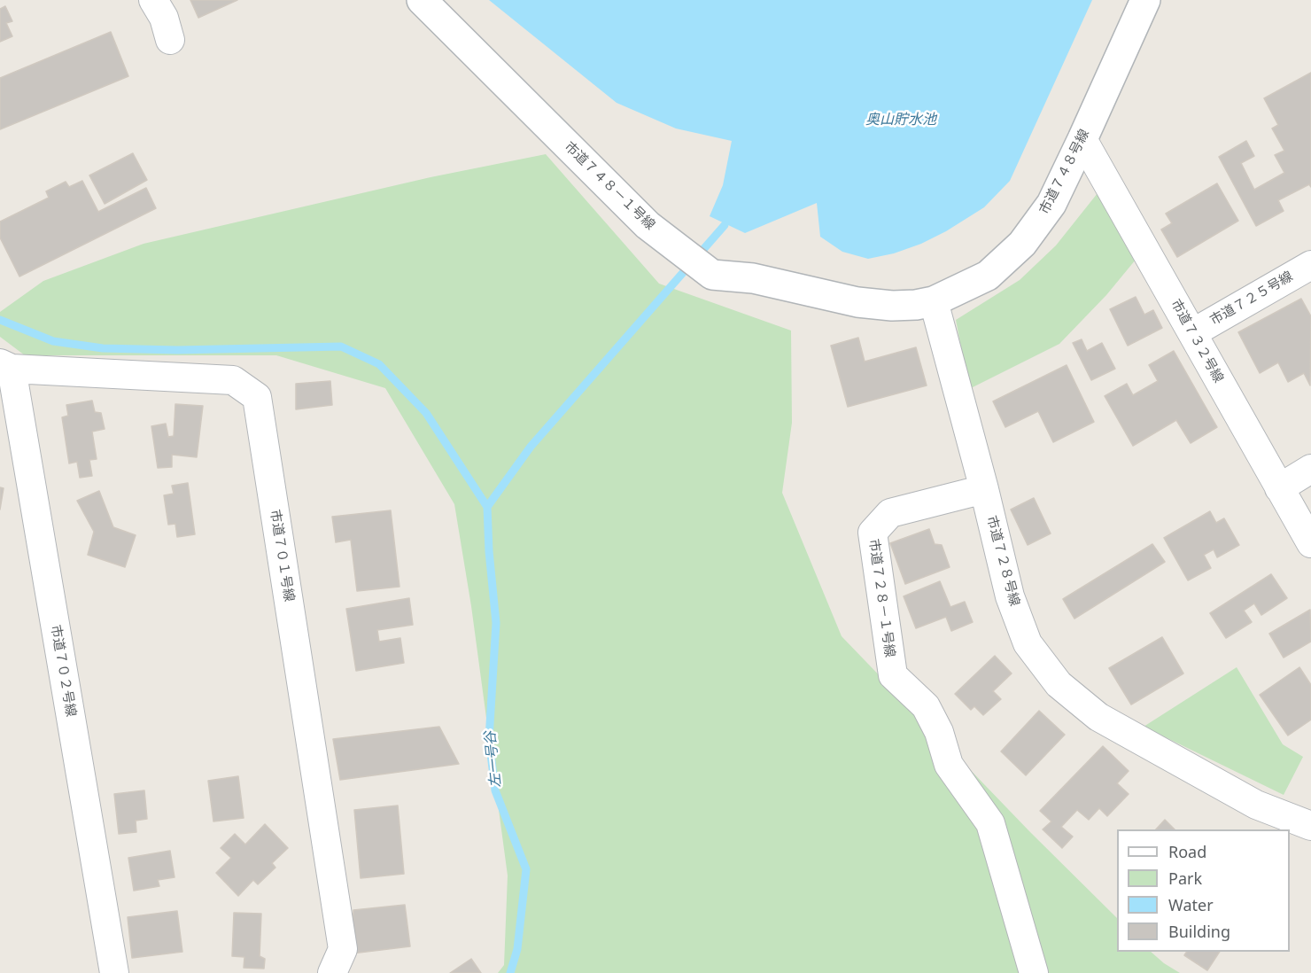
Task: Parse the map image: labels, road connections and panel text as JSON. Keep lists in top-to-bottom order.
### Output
{
  "streets": {
    "street": [
      "市道７４８号線",
      "市道７４８－１号線",
      "市道７２５号線",
      "市道７３２号線",
      "市道７０１号線",
      "市道７２８号線",
      "市道７２８－１号線",
      "市道７０２号線"
    ]
  },
  "crossings": [
    ["市道７４８号線", "市道７４８－１号線"],
    ["市道７４８号線", "市道７３２号線"],
    ["市道７４８号線", "市道７２８号線"],
    ["市道７４８－１号線", "市道７２８号線"],
    ["市道７２５号線", "市道７３２号線"],
    ["市道７０１号線", "市道７０２号線"],
    ["市道７２８号線", "市道７２８－１号線"]
  ],
  "water": ["奥山貯水池", "左一号谷"],
  "legend": [
    "Road",
    "Park",
    "Water",
    "Building"
  ]
}
